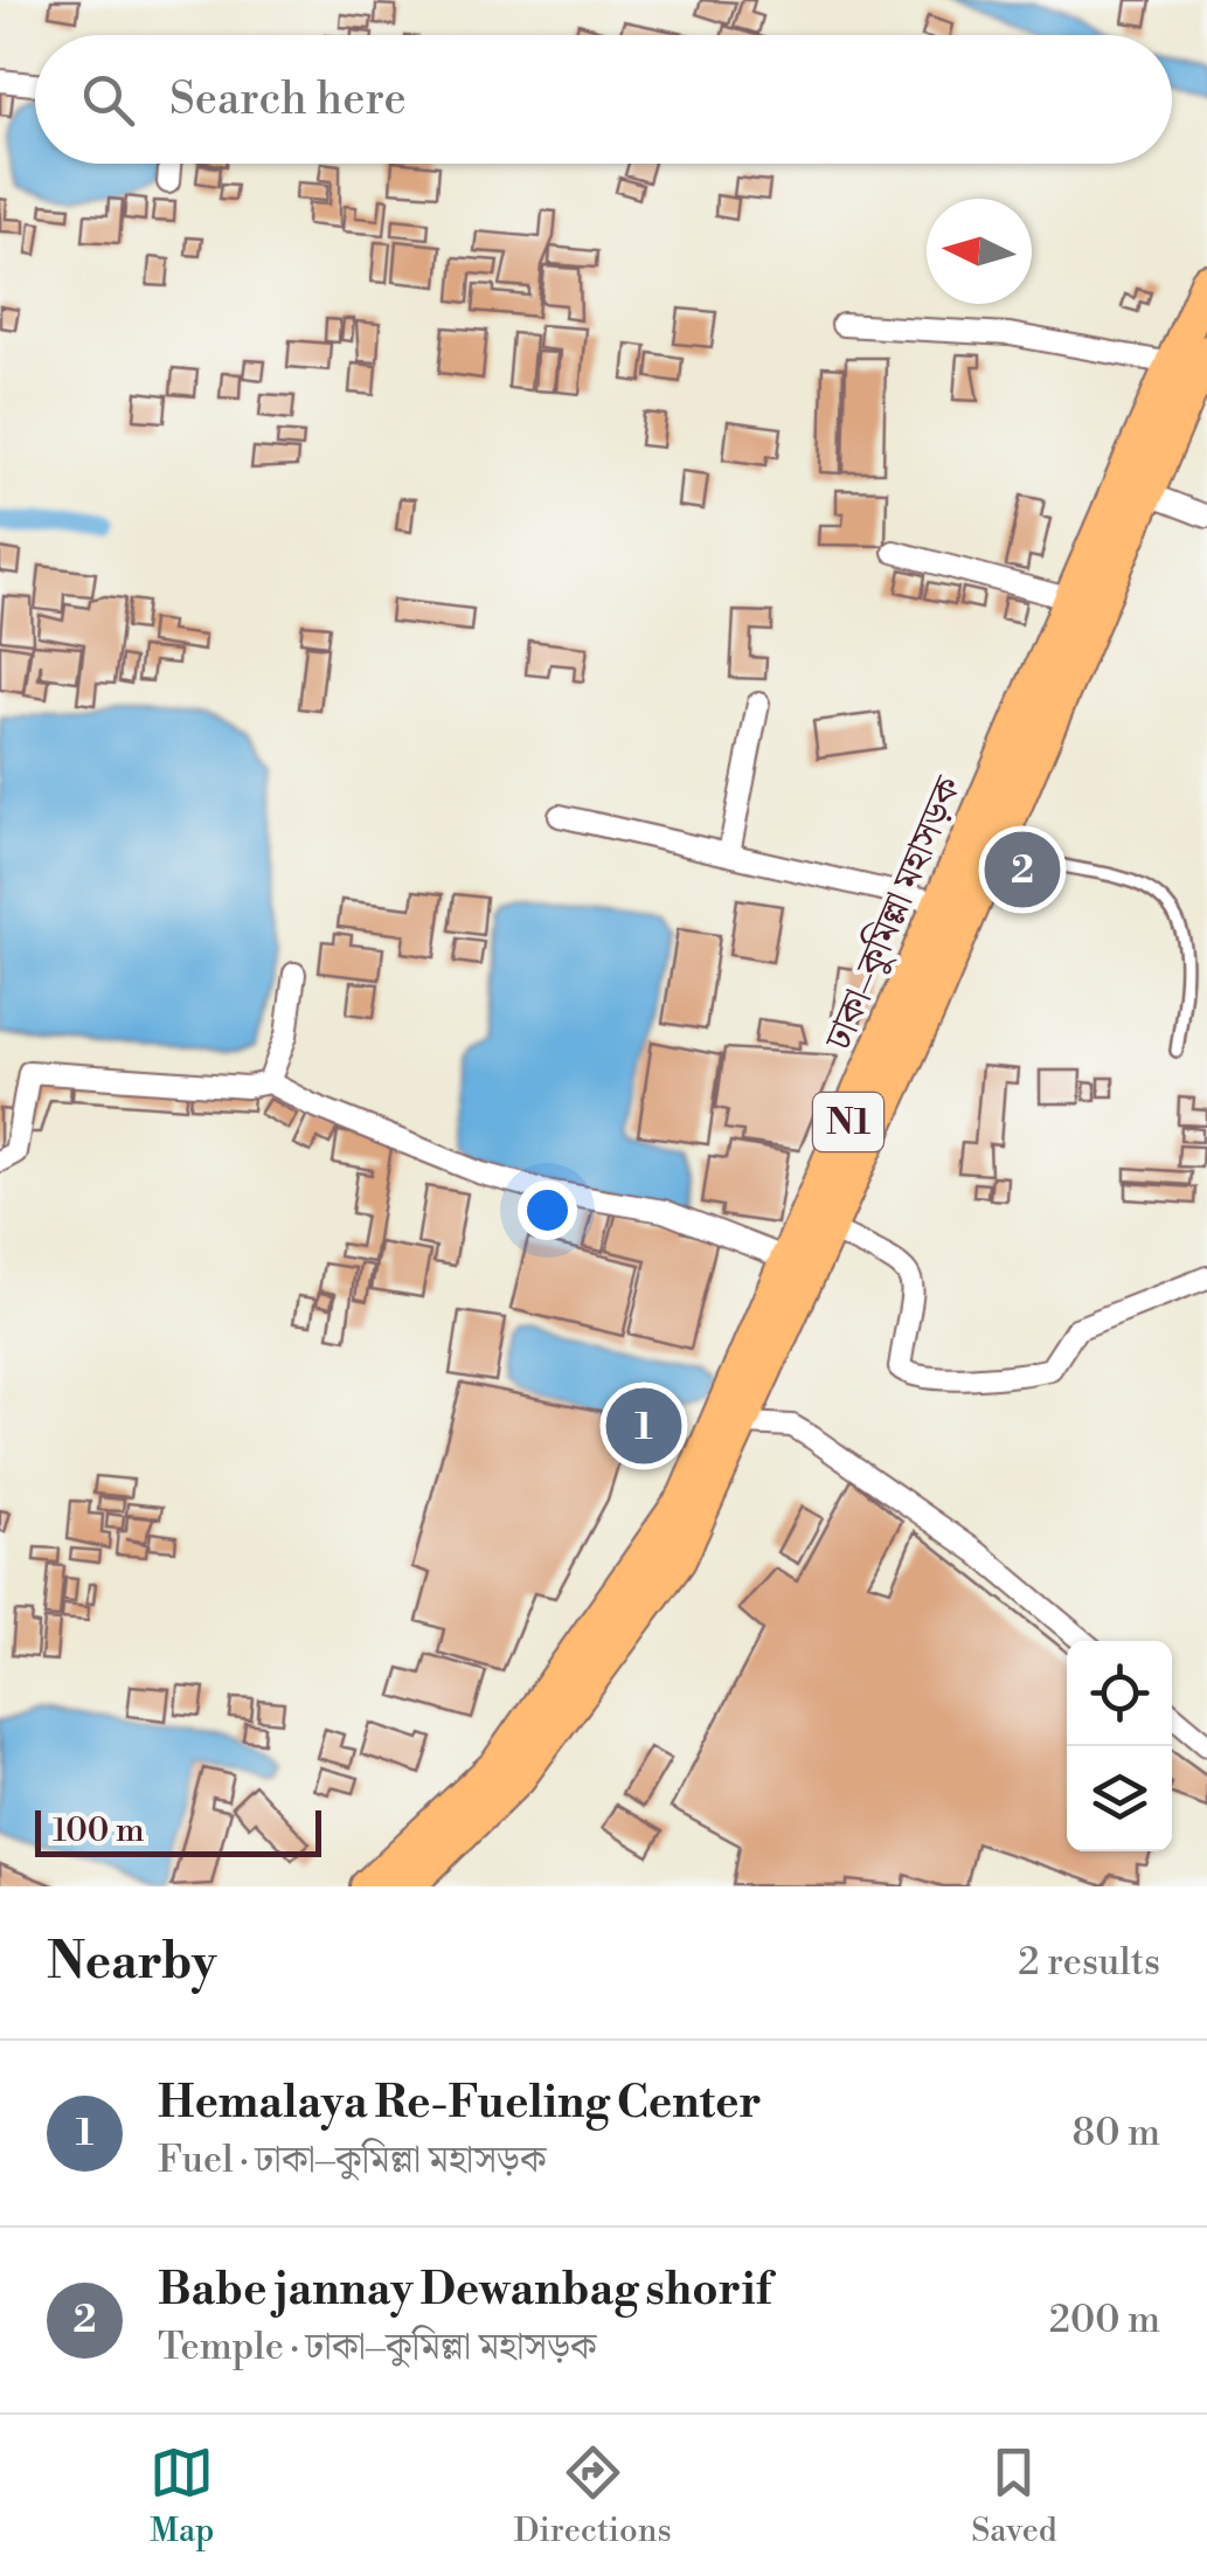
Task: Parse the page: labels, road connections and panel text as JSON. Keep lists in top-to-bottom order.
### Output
{
  "streets": {
    "highway": ["ঢাকা–কুমিল্লা মহাসড়ক", "N1"]
  },
  "scale_bar": "100 m",
  "north": "left",
  "page": {
    "search": "Search here",
    "pins": ["2", "1"],
    "scale": "100 m",
    "heading": ["Nearby", "2 results"],
    "list": [
      {
        "mark": "1",
        "name": "Hemalaya Re-Fueling Center",
        "note": "Fuel · ঢাকা–কুমিল্লা মহাসড়ক",
        "value": "80 m"
      },
      {
        "mark": "2",
        "name": "Babe jannay Dewanbag shorif",
        "note": "Temple · ঢাকা–কুমিল্লা মহাসড়ক",
        "value": "200 m"
      }
    ],
    "nav": ["Map", "Directions", "Saved"]
  }
}
